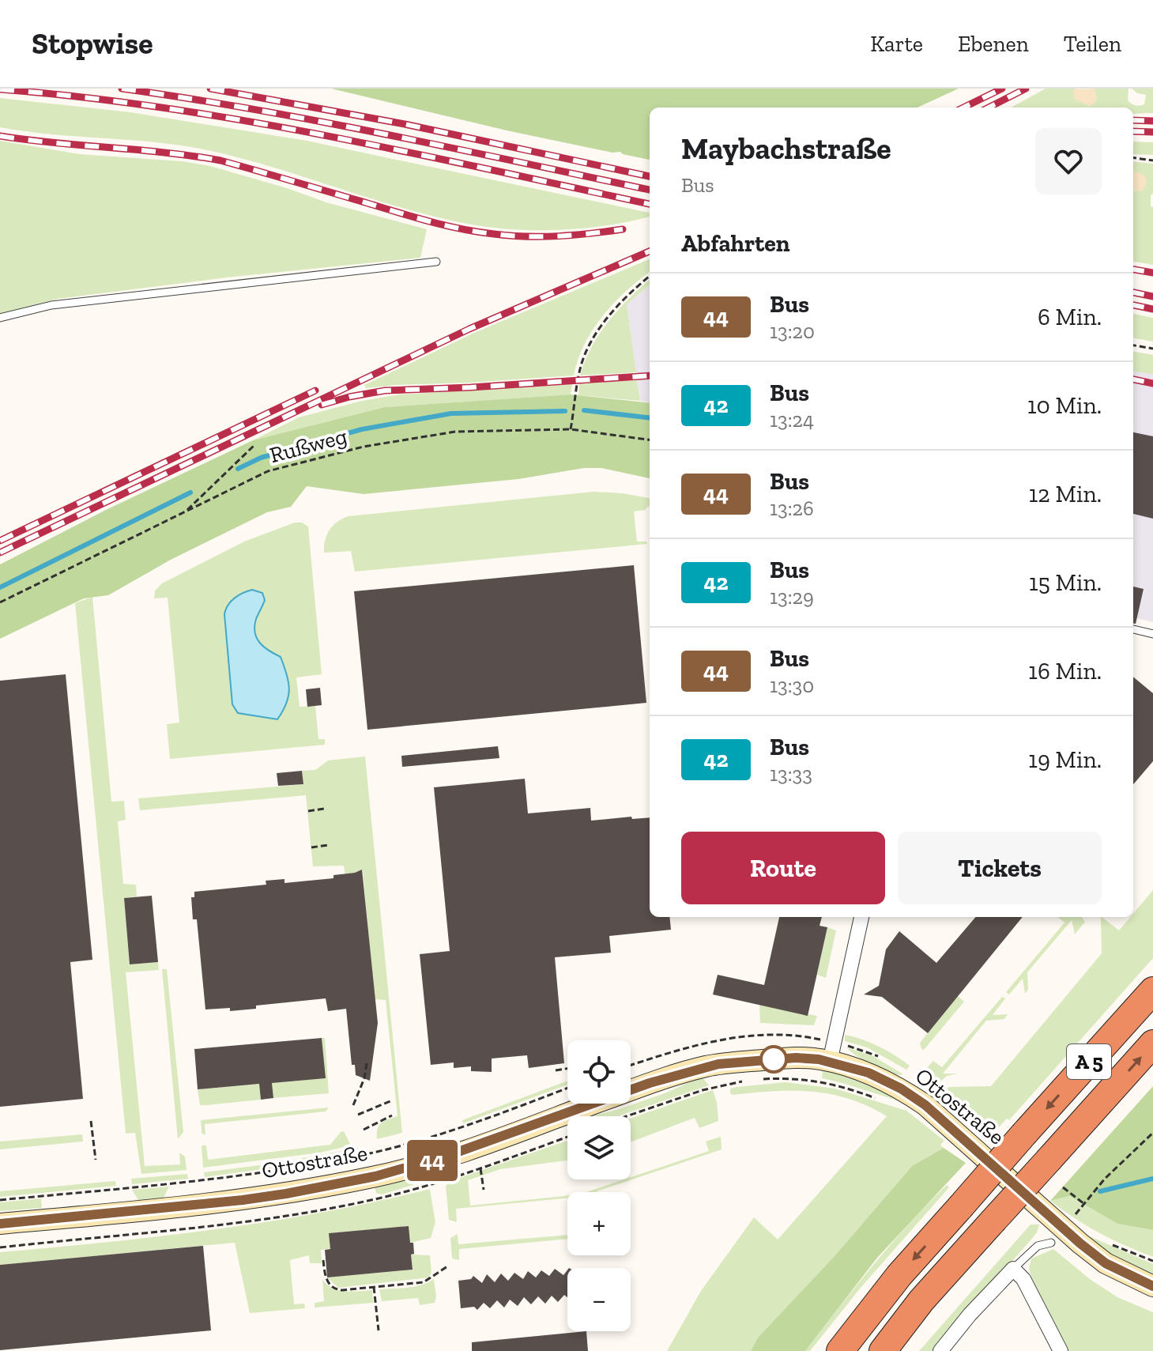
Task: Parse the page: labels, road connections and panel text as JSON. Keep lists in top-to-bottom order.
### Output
{
  "streets": {
    "highway": ["A 5"],
    "main road": ["Ottostraße"],
    "path": ["Rußweg"]
  },
  "lines": ["bus line 44"],
  "page": {
    "header": "Stopwise",
    "nav": ["Karte", "Ebenen", "Teilen"],
    "on_map": "44",
    "heading": [
      ["Maybachstraße", "Bus"],
      "Abfahrten"
    ],
    "list": [
      {
        "mark": "44",
        "name": "Bus",
        "note": "13:20",
        "value": "6 Min."
      },
      {
        "mark": "42",
        "name": "Bus",
        "note": "13:24",
        "value": "10 Min."
      },
      {
        "mark": "44",
        "name": "Bus",
        "note": "13:26",
        "value": "12 Min."
      },
      {
        "mark": "42",
        "name": "Bus",
        "note": "13:29",
        "value": "15 Min."
      },
      {
        "mark": "44",
        "name": "Bus",
        "note": "13:30",
        "value": "16 Min."
      },
      {
        "mark": "42",
        "name": "Bus",
        "note": "13:33",
        "value": "19 Min."
      }
    ],
    "buttons": ["Route", "Tickets"],
    "map_buttons": ["+", "−"]
  }
}
